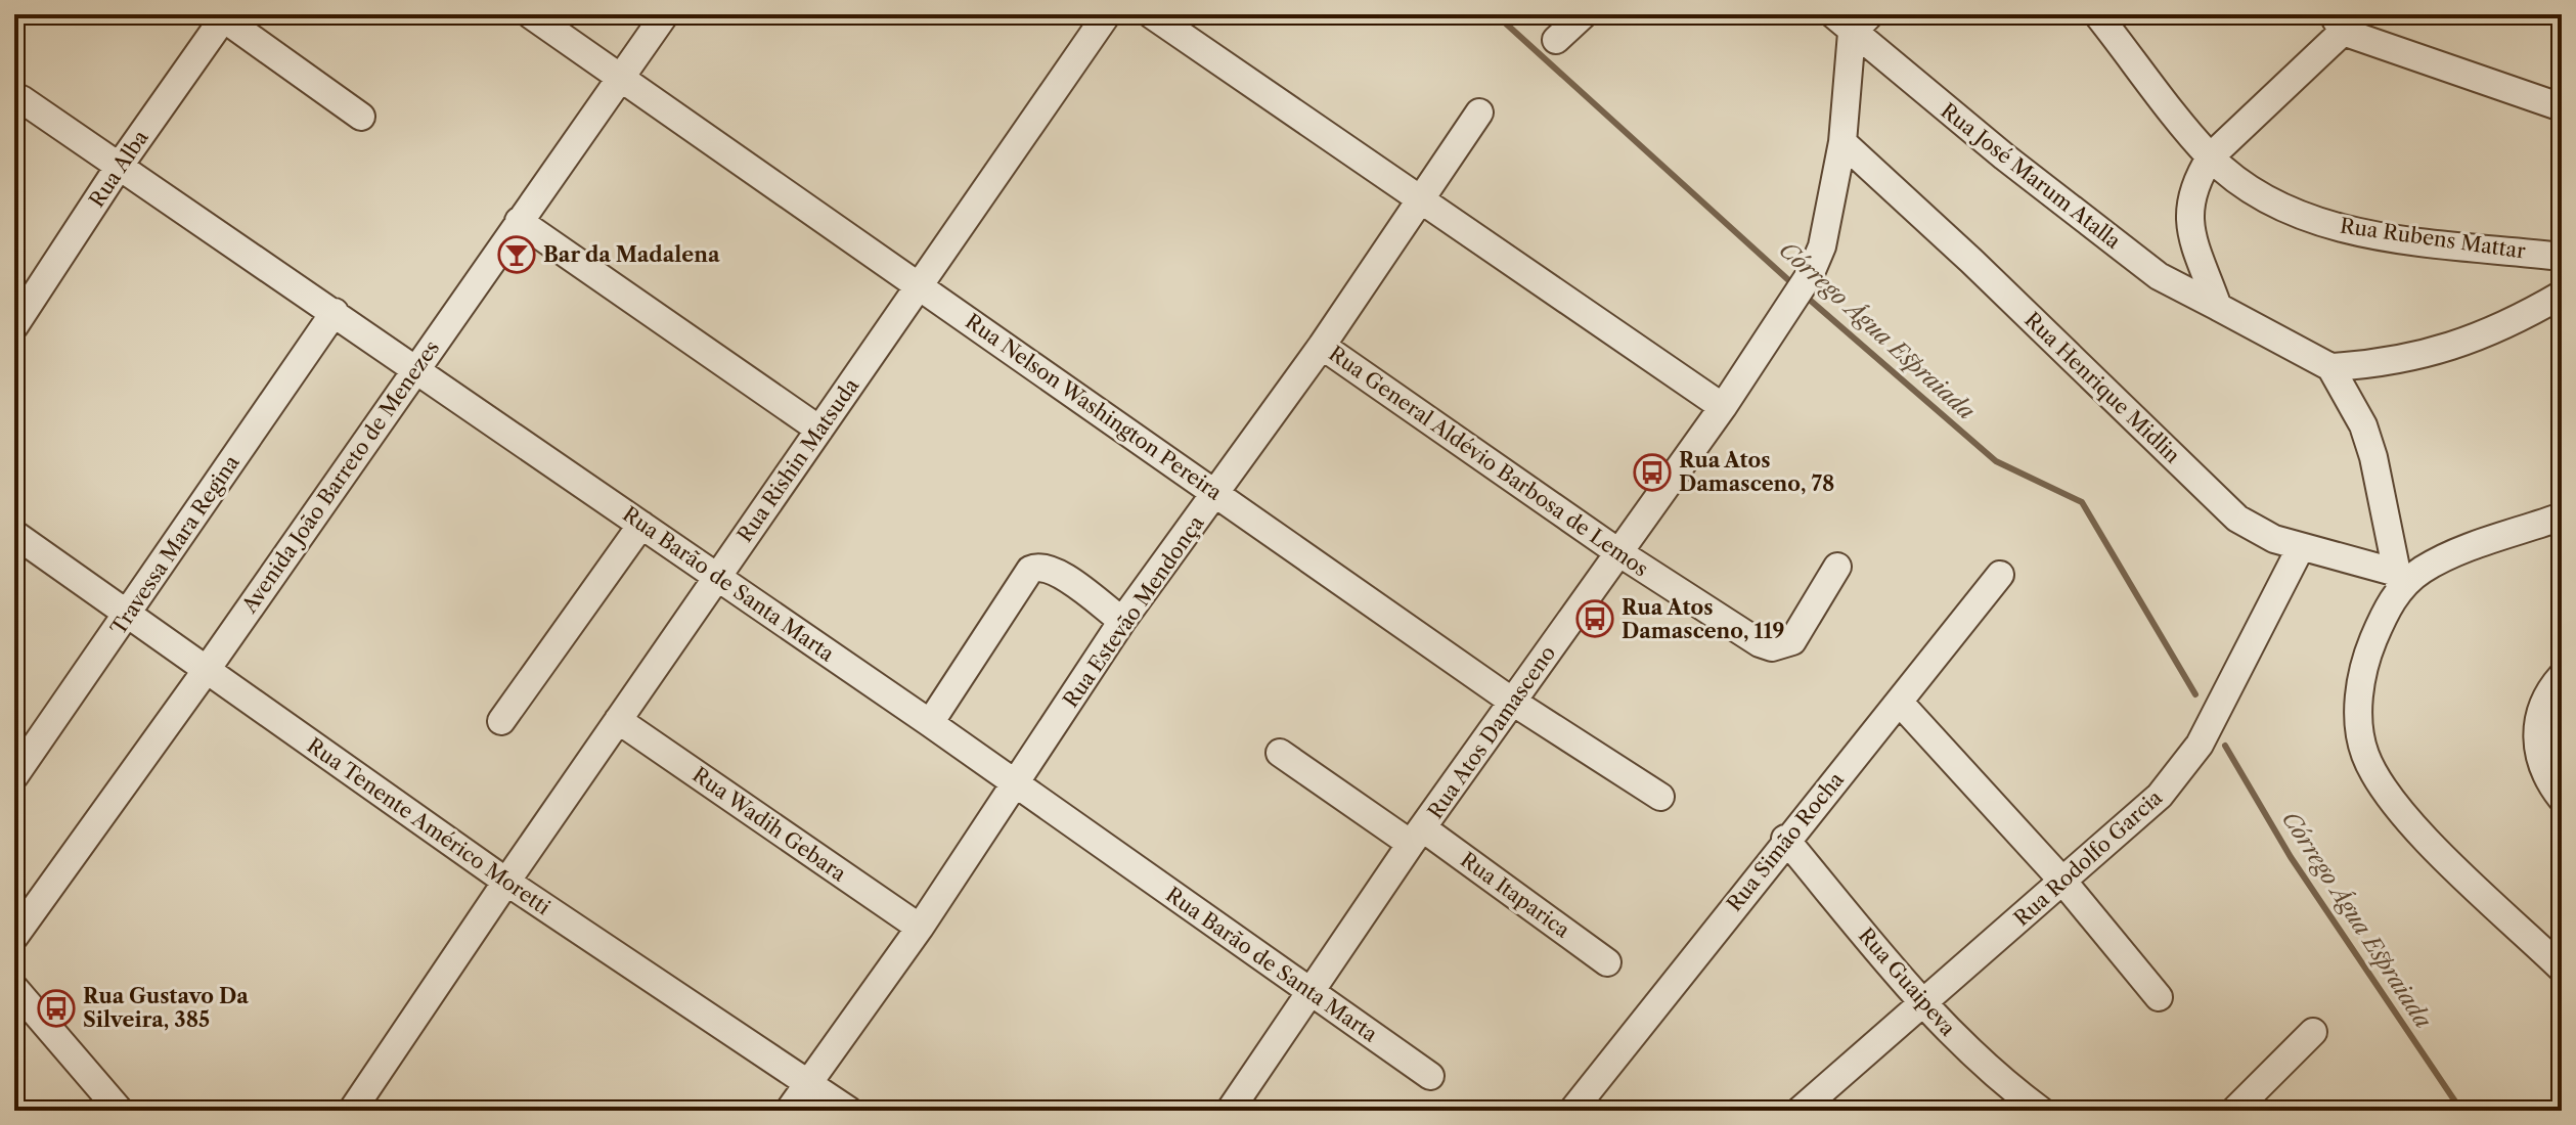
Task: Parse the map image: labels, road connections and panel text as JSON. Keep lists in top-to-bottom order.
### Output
{
  "streets": {
    "street": [
      "Rua Alba",
      "Rua José Marum Atalla",
      "Rua Rubens Mattar",
      "Rua Henrique Midlin",
      "Rua Nelson Washington Pereira",
      "Rua Rishin Matsuda",
      "Rua General Aldévio Barbosa de Lemos",
      "Avenida João Barreto de Menezes",
      "Travessa Mara Regina",
      "Rua Barão de Santa Marta",
      "Rua Estevão Mendonça",
      "Rua Atos Damasceno",
      "Rua Wadih Gebara",
      "Rua Tenente Américo Moretti",
      "Rua Simão Rocha",
      "Rua Rodolfo Garcia",
      "Rua Itaparica",
      "Rua Guaipeva"
    ]
  },
  "crossings": [
    ["Rua Alba", "Rua Barão de Santa Marta"],
    ["Rua José Marum Atalla", "Rua Atos Damasceno"],
    ["Rua Henrique Midlin", "Rua Atos Damasceno"],
    ["Rua Henrique Midlin", "Rua Rodolfo Garcia"],
    ["Rua Nelson Washington Pereira", "Rua Rishin Matsuda"],
    ["Rua Nelson Washington Pereira", "Avenida João Barreto de Menezes"],
    ["Rua Nelson Washington Pereira", "Rua Estevão Mendonça"],
    ["Rua Nelson Washington Pereira", "Rua Atos Damasceno"],
    ["Rua Rishin Matsuda", "Rua Barão de Santa Marta"],
    ["Rua Rishin Matsuda", "Rua Wadih Gebara"],
    ["Rua Rishin Matsuda", "Rua Tenente Américo Moretti"],
    ["Rua General Aldévio Barbosa de Lemos", "Rua Estevão Mendonça"],
    ["Rua General Aldévio Barbosa de Lemos", "Rua Atos Damasceno"],
    ["Avenida João Barreto de Menezes", "Rua Barão de Santa Marta"],
    ["Avenida João Barreto de Menezes", "Rua Tenente Américo Moretti"],
    ["Travessa Mara Regina", "Rua Barão de Santa Marta"],
    ["Travessa Mara Regina", "Rua Tenente Américo Moretti"],
    ["Rua Barão de Santa Marta", "Rua Estevão Mendonça"],
    ["Rua Barão de Santa Marta", "Rua Atos Damasceno"],
    ["Rua Estevão Mendonça", "Rua Wadih Gebara"],
    ["Rua Estevão Mendonça", "Rua Tenente Américo Moretti"],
    ["Rua Atos Damasceno", "Rua Itaparica"],
    ["Rua Simão Rocha", "Rua Guaipeva"],
    ["Rua Rodolfo Garcia", "Rua Guaipeva"]
  ],
  "water": ["Córrego Água Espraiada"],
  "places": {
    "bar": ["Bar da Madalena"],
    "bus stop": ["Rua Atos Damasceno, 78", "Rua Atos Damasceno, 119", "Rua Gustavo Da Silveira, 385"]
  }
}
